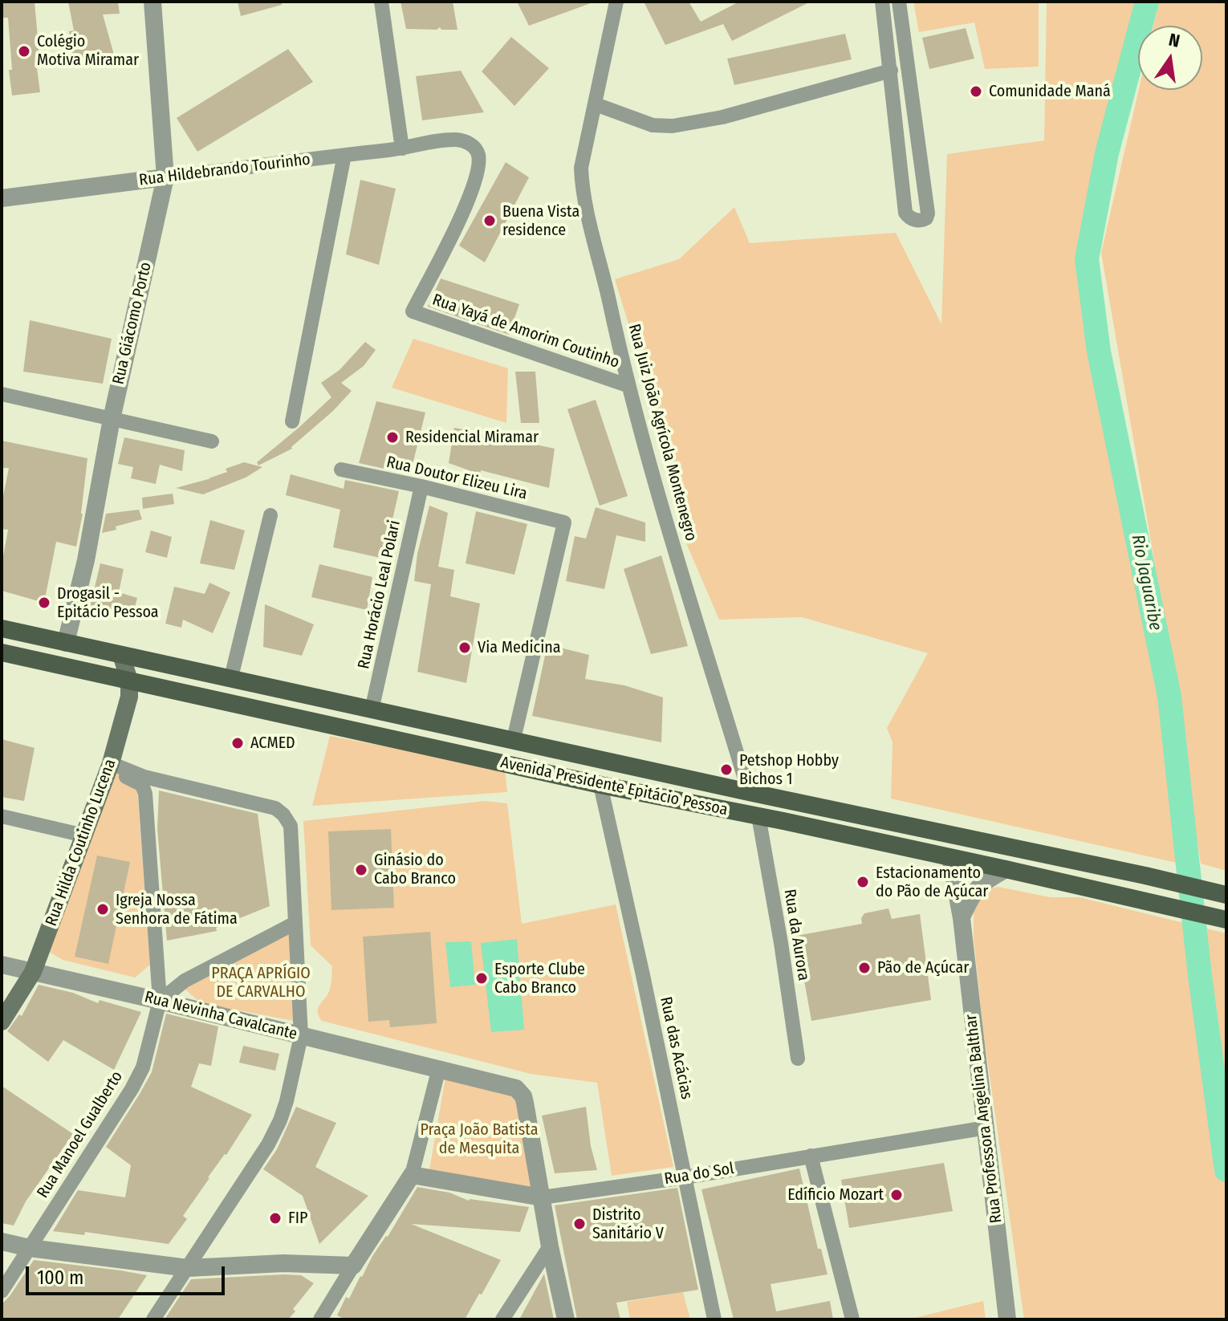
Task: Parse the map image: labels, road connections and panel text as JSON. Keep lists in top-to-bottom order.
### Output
{
  "streets": {
    "main road": ["Avenida Presidente Epitácio Pessoa", "Rua Hilda Coutinho Lucena"],
    "street": [
      "Rua Hildebrando Tourinho",
      "Rua Giácomo Porto",
      "Rua Yayá de Amorim Coutinho",
      "Rua Juiz João Agrícola Montenegro",
      "Rua Doutor Elizeu Lira",
      "Rua Horácio Leal Polari",
      "Rua da Aurora",
      "Rua Nevinha Cavalcante",
      "Rua das Acácias",
      "Rua Professora Angelina Balthar",
      "Rua Manoel Gualberto",
      "Rua do Sol"
    ]
  },
  "crossings": [
    ["Rua Hildebrando Tourinho", "Rua Giácomo Porto"],
    ["Rua Hildebrando Tourinho", "Rua Yayá de Amorim Coutinho"],
    ["Rua Giácomo Porto", "Avenida Presidente Epitácio Pessoa"],
    ["Rua Yayá de Amorim Coutinho", "Rua Juiz João Agrícola Montenegro"],
    ["Rua Juiz João Agrícola Montenegro", "Avenida Presidente Epitácio Pessoa"],
    ["Rua Doutor Elizeu Lira", "Rua Horácio Leal Polari"],
    ["Rua Doutor Elizeu Lira", "Avenida Presidente Epitácio Pessoa"],
    ["Rua Horácio Leal Polari", "Avenida Presidente Epitácio Pessoa"],
    ["Avenida Presidente Epitácio Pessoa", "Rua Hilda Coutinho Lucena"],
    ["Avenida Presidente Epitácio Pessoa", "Rua da Aurora"],
    ["Avenida Presidente Epitácio Pessoa", "Rua das Acácias"],
    ["Avenida Presidente Epitácio Pessoa", "Rua Professora Angelina Balthar"],
    ["Rua Hilda Coutinho Lucena", "Rua Nevinha Cavalcante"],
    ["Rua Nevinha Cavalcante", "Rua Manoel Gualberto"],
    ["Rua Nevinha Cavalcante", "Rua do Sol"],
    ["Rua das Acácias", "Rua do Sol"],
    ["Rua Professora Angelina Balthar", "Rua do Sol"]
  ],
  "water": ["Rio Jaguaribe"],
  "parks": ["PRAÇA APRÍGIO DE CARVALHO", "Praça João Batista de Mesquita"],
  "places": [
    "Colégio Motiva Miramar",
    "Comunidade Maná",
    "Buena Vista residence",
    "Residencial Miramar",
    "Drogasil - Epitácio Pessoa",
    "Via Medicina",
    "ACMED",
    "Petshop Hobby Bichos 1",
    "Ginásio do Cabo Branco",
    "Estacionamento do Pão de Açúcar",
    "Igreja Nossa Senhora de Fátima",
    "Pão de Açúcar",
    "Esporte Clube Cabo Branco",
    "Edíficio Mozart",
    "FIP",
    "Distrito Sanitário V"
  ],
  "scale_bar": "100 m",
  "north": "top"
}
